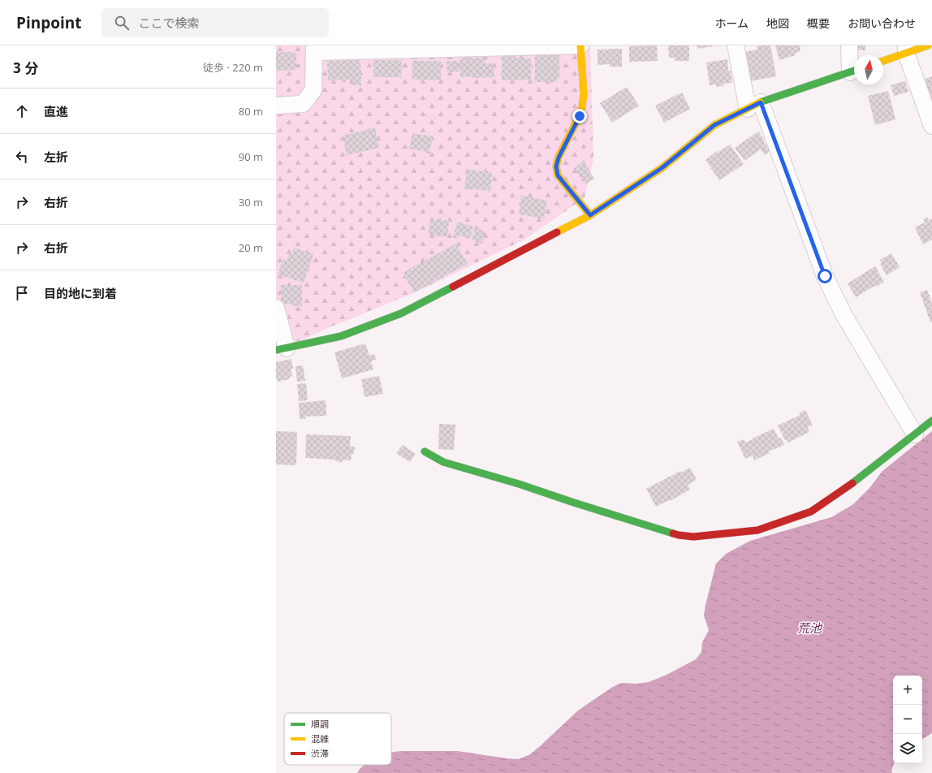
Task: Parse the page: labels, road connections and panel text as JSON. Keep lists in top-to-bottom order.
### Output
{
  "water": ["荒池"],
  "legend": ["順調", "混雑", "渋滞"],
  "north": "top",
  "page": {
    "header": "Pinpoint",
    "search": "ここで検索",
    "nav": [
      "ホーム",
      "地図",
      "概要",
      "お問い合わせ"
    ],
    "heading": ["3 分", "徒歩 · 220 m"],
    "list": [
      ["直進", "80 m"],
      ["左折", "90 m"],
      ["右折", "30 m"],
      ["右折", "20 m"],
      "目的地に到着"
    ],
    "map_buttons": ["+", "−"]
  }
}
